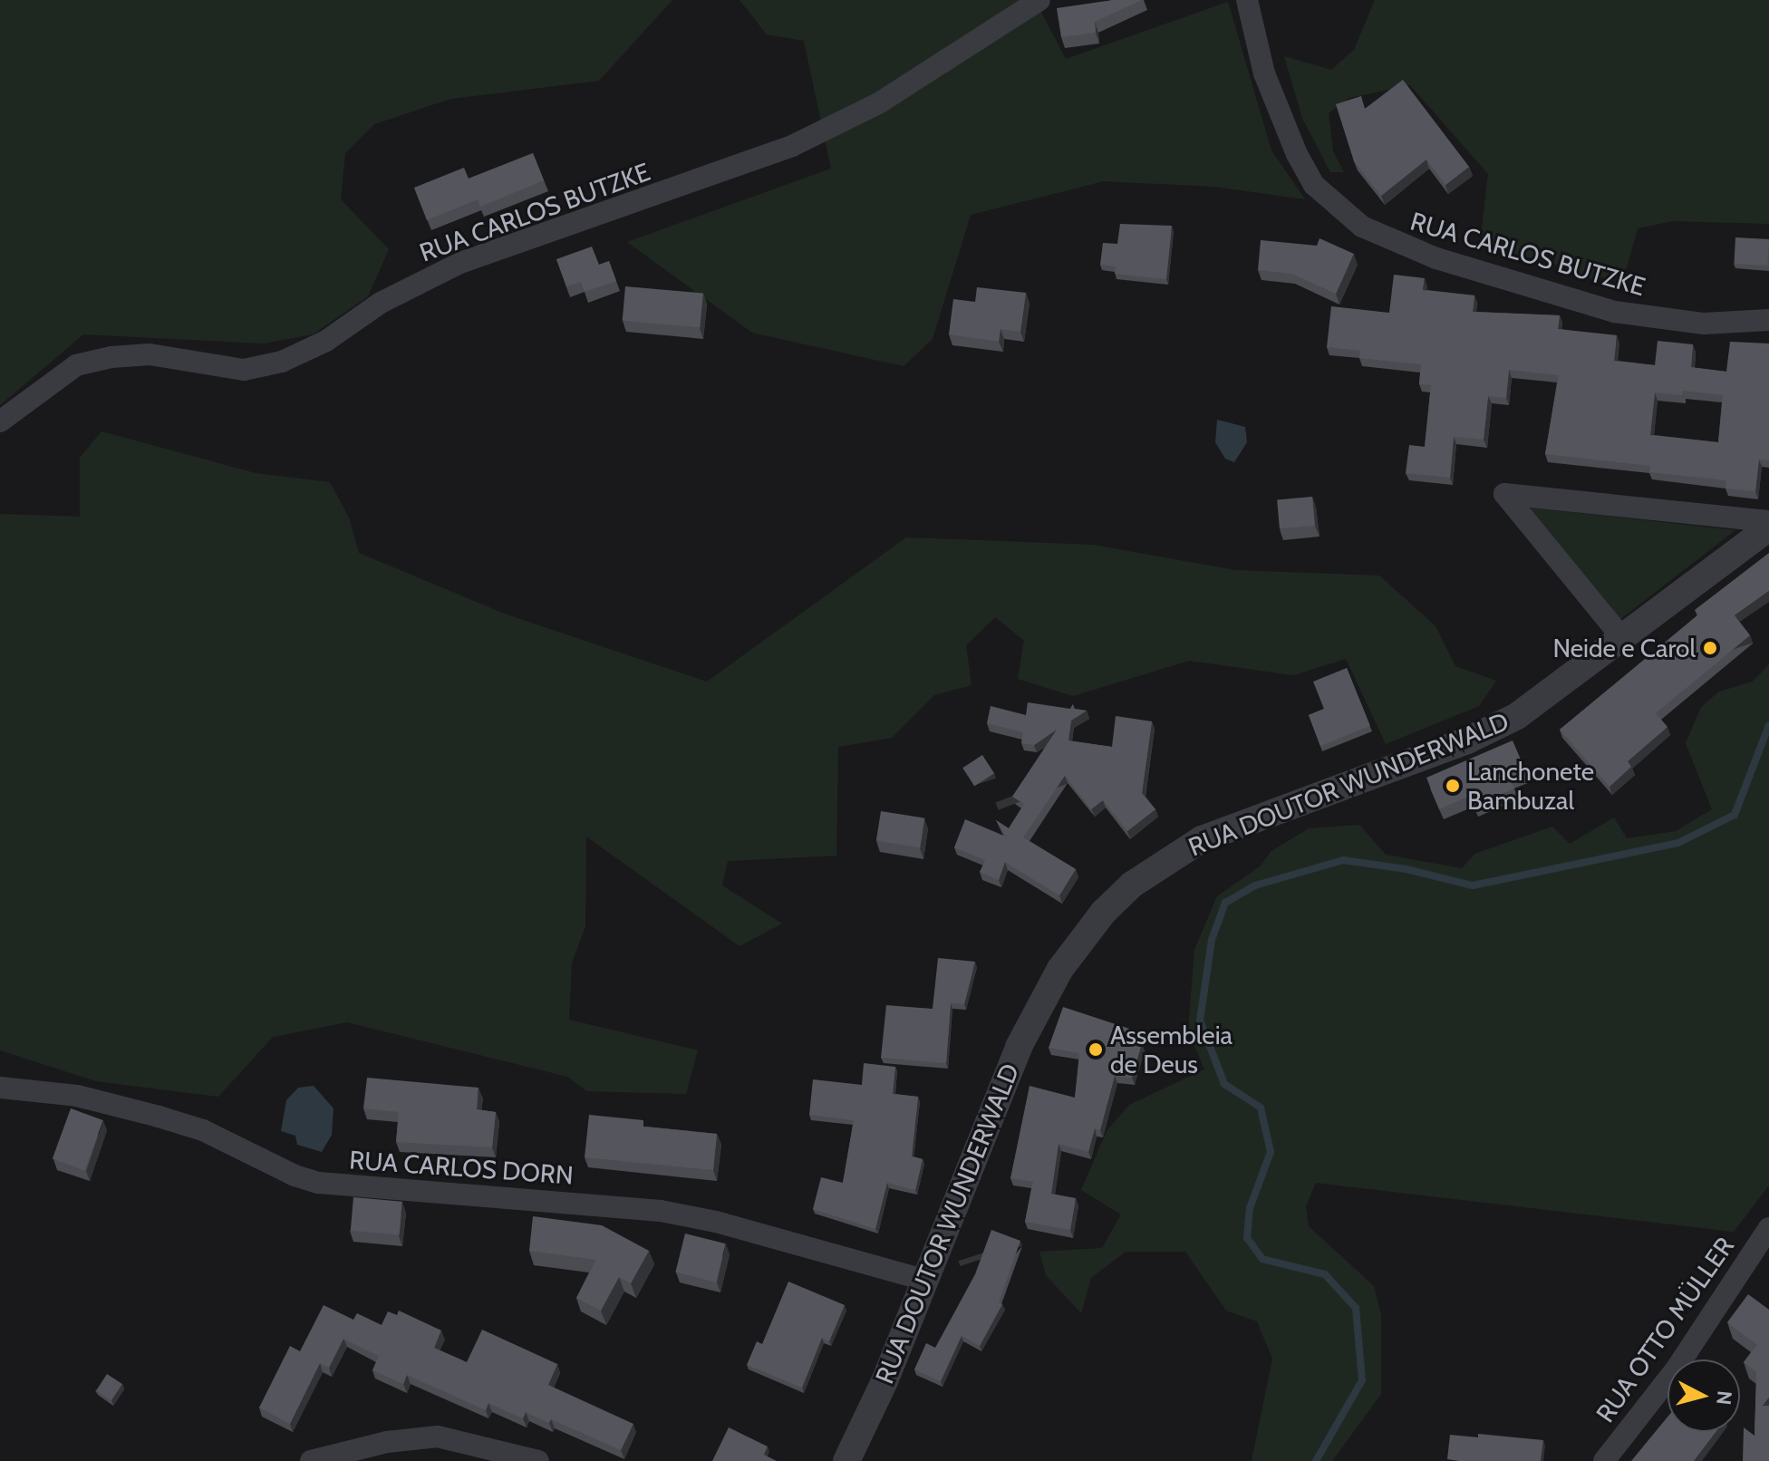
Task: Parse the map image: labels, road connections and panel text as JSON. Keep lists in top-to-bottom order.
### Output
{
  "streets": {
    "street": [
      "RUA CARLOS BUTZKE",
      "RUA DOUTOR WUNDERWALD",
      "RUA CARLOS DORN",
      "RUA OTTO MÜLLER"
    ]
  },
  "crossings": [
    ["RUA DOUTOR WUNDERWALD", "RUA CARLOS DORN"]
  ],
  "places": ["Neide e Carol", "Lanchonete Bambuzal", "Assembleia de Deus"],
  "north": "right"
}
